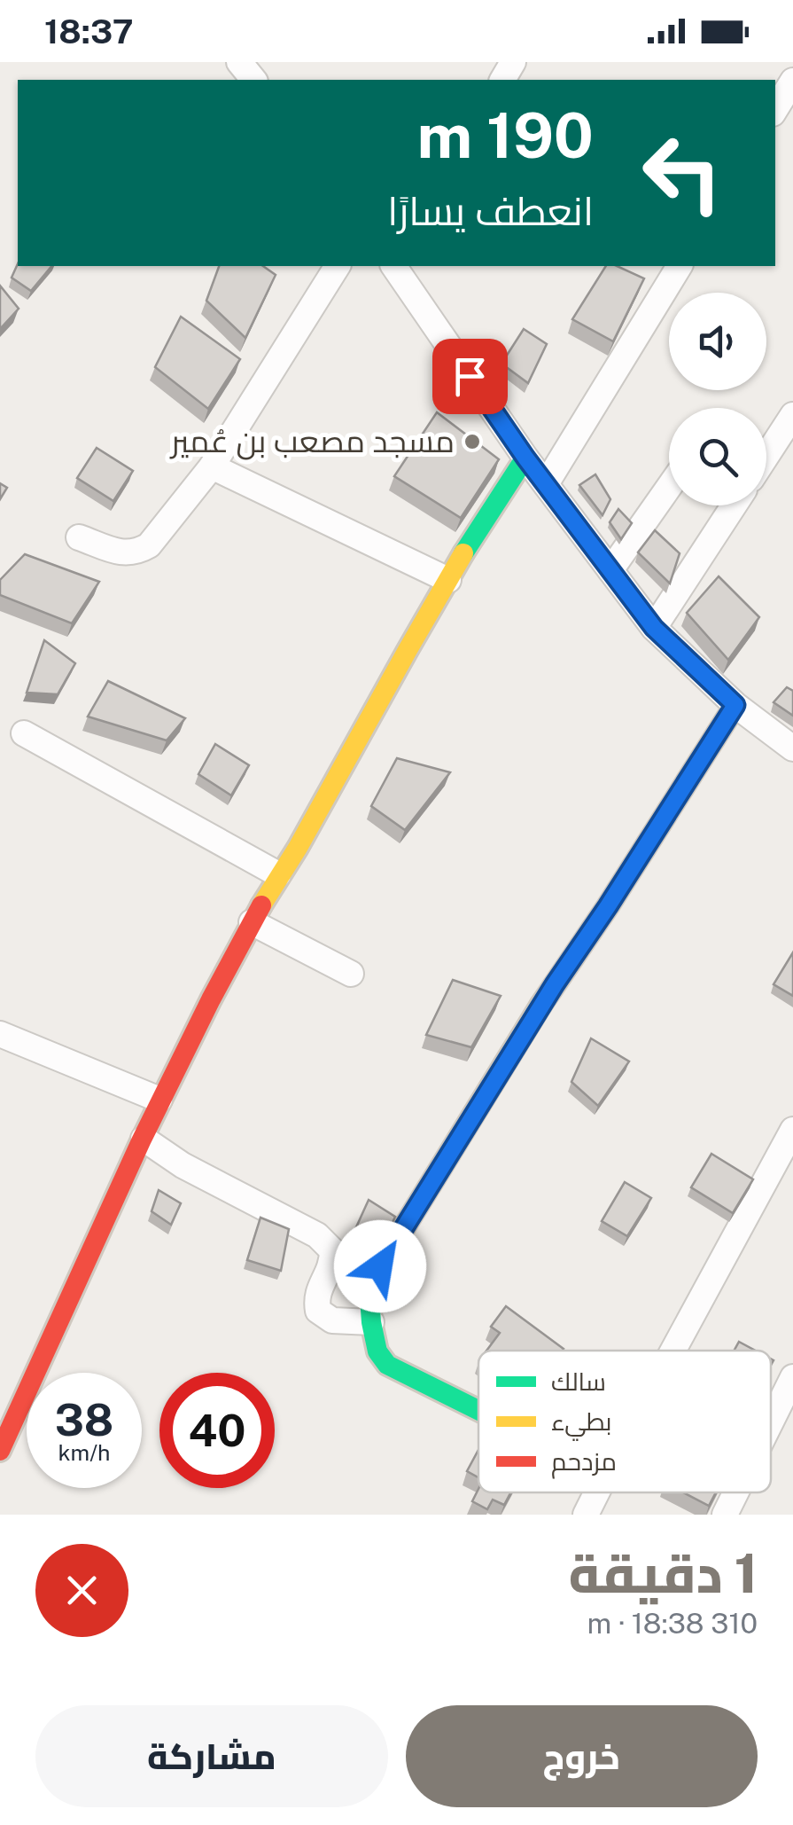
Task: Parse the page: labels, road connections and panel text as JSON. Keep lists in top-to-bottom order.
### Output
{
  "places": ["مسجد مصعب بن عُمير"],
  "legend": ["سالك", "بطيء", "مزدحم"],
  "page": {
    "status": "18:37",
    "turn": ["190 m", "انعطف يسارًا"],
    "speed": "38 km/h",
    "limit": "40",
    "heading": ["1 دقيقة", "310 m · 18:38"],
    "buttons": ["خروج", "مشاركة"]
  }
}
